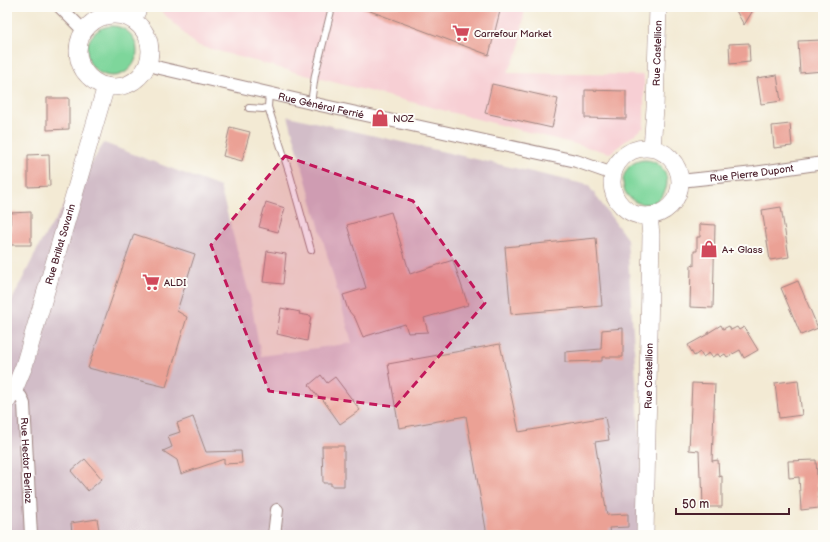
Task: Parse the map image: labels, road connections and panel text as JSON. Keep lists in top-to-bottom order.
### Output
{
  "streets": {
    "main road": ["Rue Castellion", "Rue Brillat Savarin"],
    "street": ["Rue Général Ferrié", "Rue Pierre Dupont", "Rue Hector Berlioz"]
  },
  "crossings": [
    ["Rue Castellion", "Rue Général Ferrié"],
    ["Rue Castellion", "Rue Pierre Dupont"],
    ["Rue Général Ferrié", "Rue Pierre Dupont"],
    ["Rue Général Ferrié", "Rue Brillat Savarin"],
    ["Rue Brillat Savarin", "Rue Hector Berlioz"]
  ],
  "places": {
    "supermarket": ["Carrefour Market", "ALDI"],
    "shop": ["NOZ", "A+ Glass"]
  },
  "scale_bar": "50 m"
}
